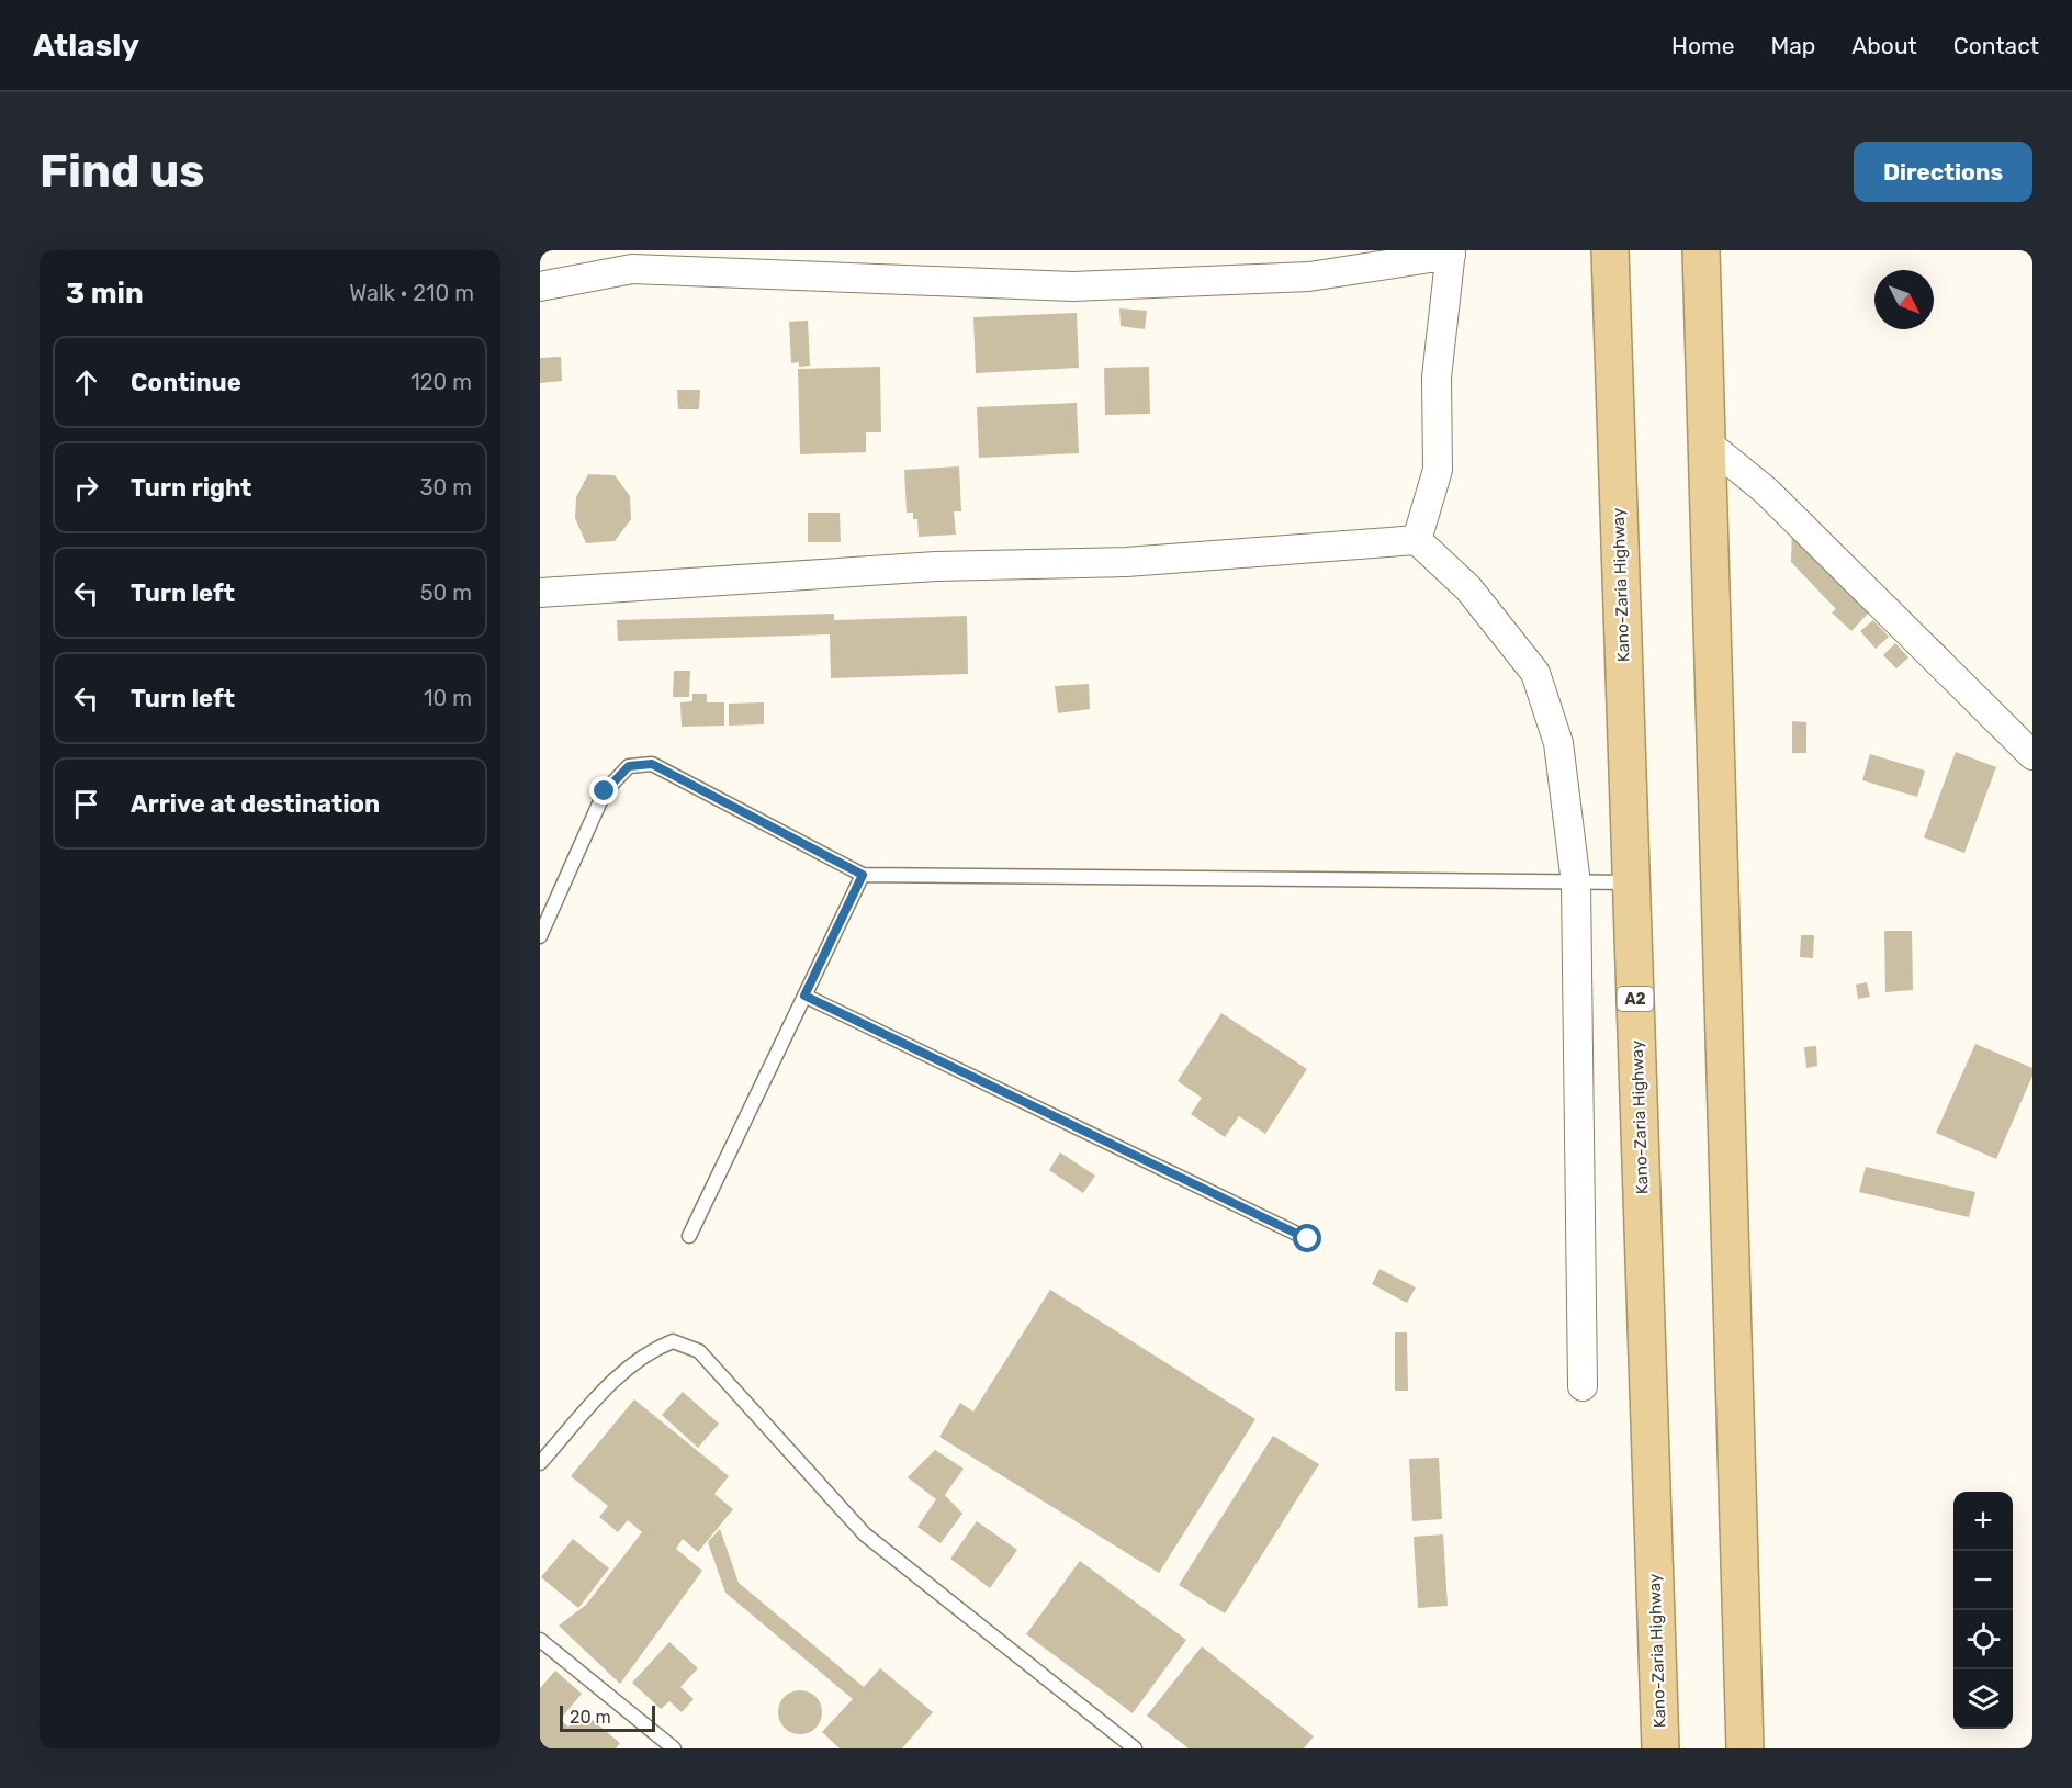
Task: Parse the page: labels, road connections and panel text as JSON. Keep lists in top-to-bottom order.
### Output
{
  "streets": {
    "highway": ["Kano-Zaria Highway", "A2"]
  },
  "scale_bar": "20 m",
  "north": "bottom right",
  "page": {
    "header": "Atlasly",
    "nav": [
      "Home",
      "Map",
      "About",
      "Contact"
    ],
    "buttons": "Directions",
    "title": "Find us",
    "heading": ["3 min", "Walk · 210 m"],
    "list": [
      ["Continue", "120 m"],
      ["Turn right", "30 m"],
      ["Turn left", "50 m"],
      ["Turn left", "10 m"],
      "Arrive at destination"
    ],
    "map_buttons": ["+", "−"],
    "scale": "20 m"
  }
}
